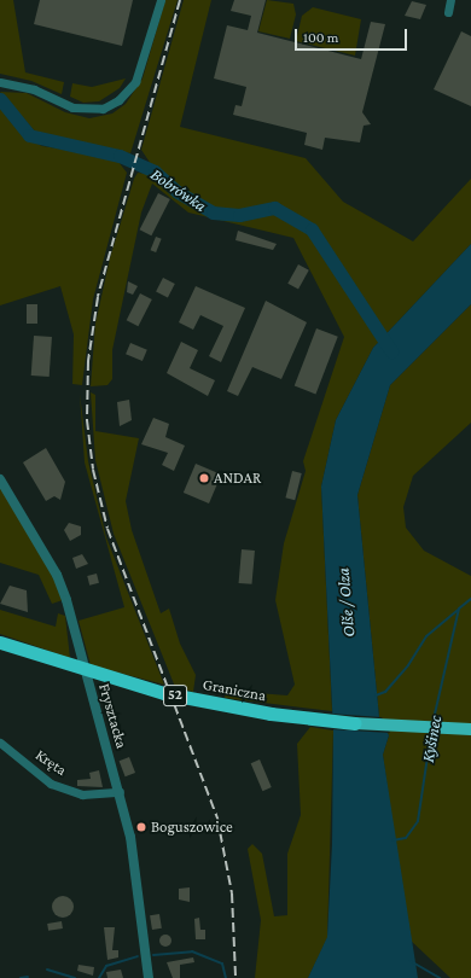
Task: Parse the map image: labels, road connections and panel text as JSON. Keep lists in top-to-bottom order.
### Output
{
  "streets": {
    "highway": ["Graniczna", "52"],
    "street": ["Frysztacka", "Kręta"]
  },
  "crossings": [
    ["Frysztacka", "Kręta"]
  ],
  "water": ["Bobrówka", "Olše / Olza", "Kyšinec"],
  "places": ["ANDAR", "Boguszowice"],
  "scale_bar": "100 m"
}
